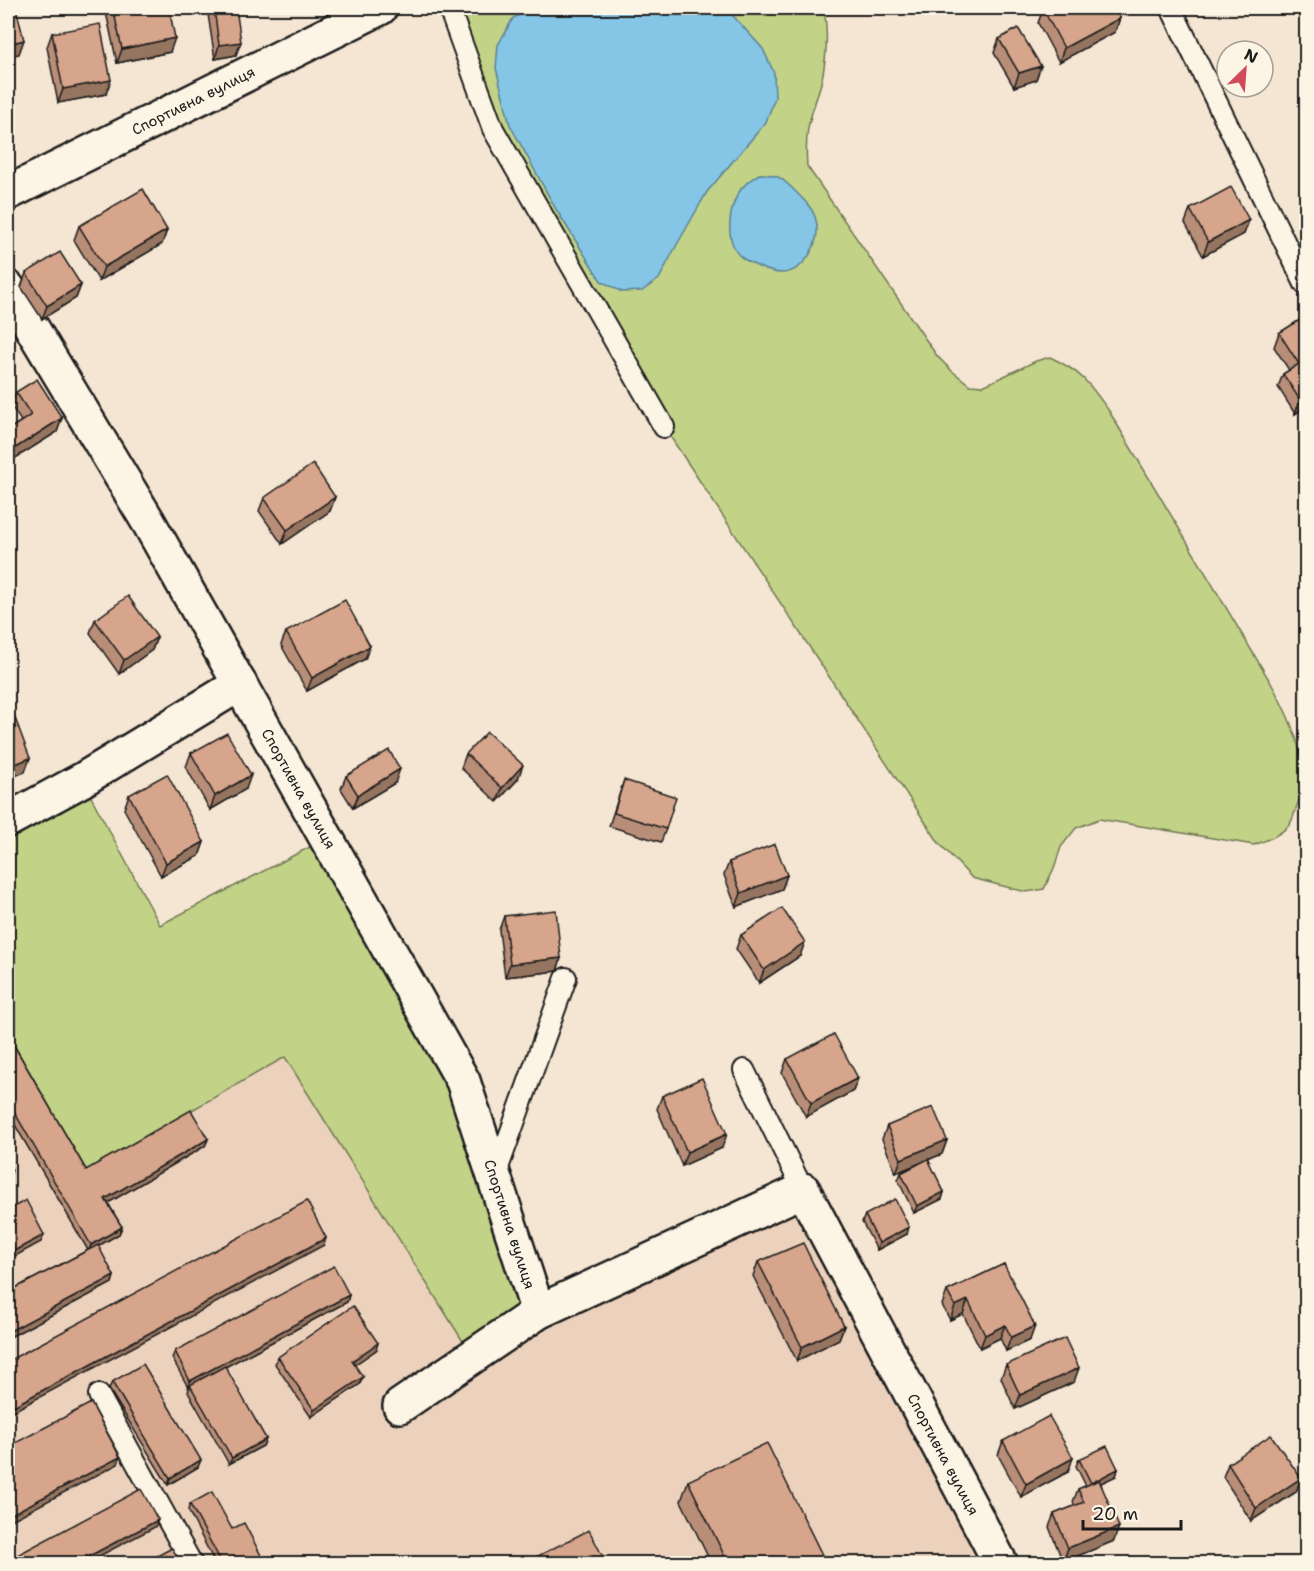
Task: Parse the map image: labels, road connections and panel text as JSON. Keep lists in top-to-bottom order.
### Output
{
  "streets": {
    "street": ["Спортивна вулиця"]
  },
  "scale_bar": "20 m",
  "north": "top right"
}
